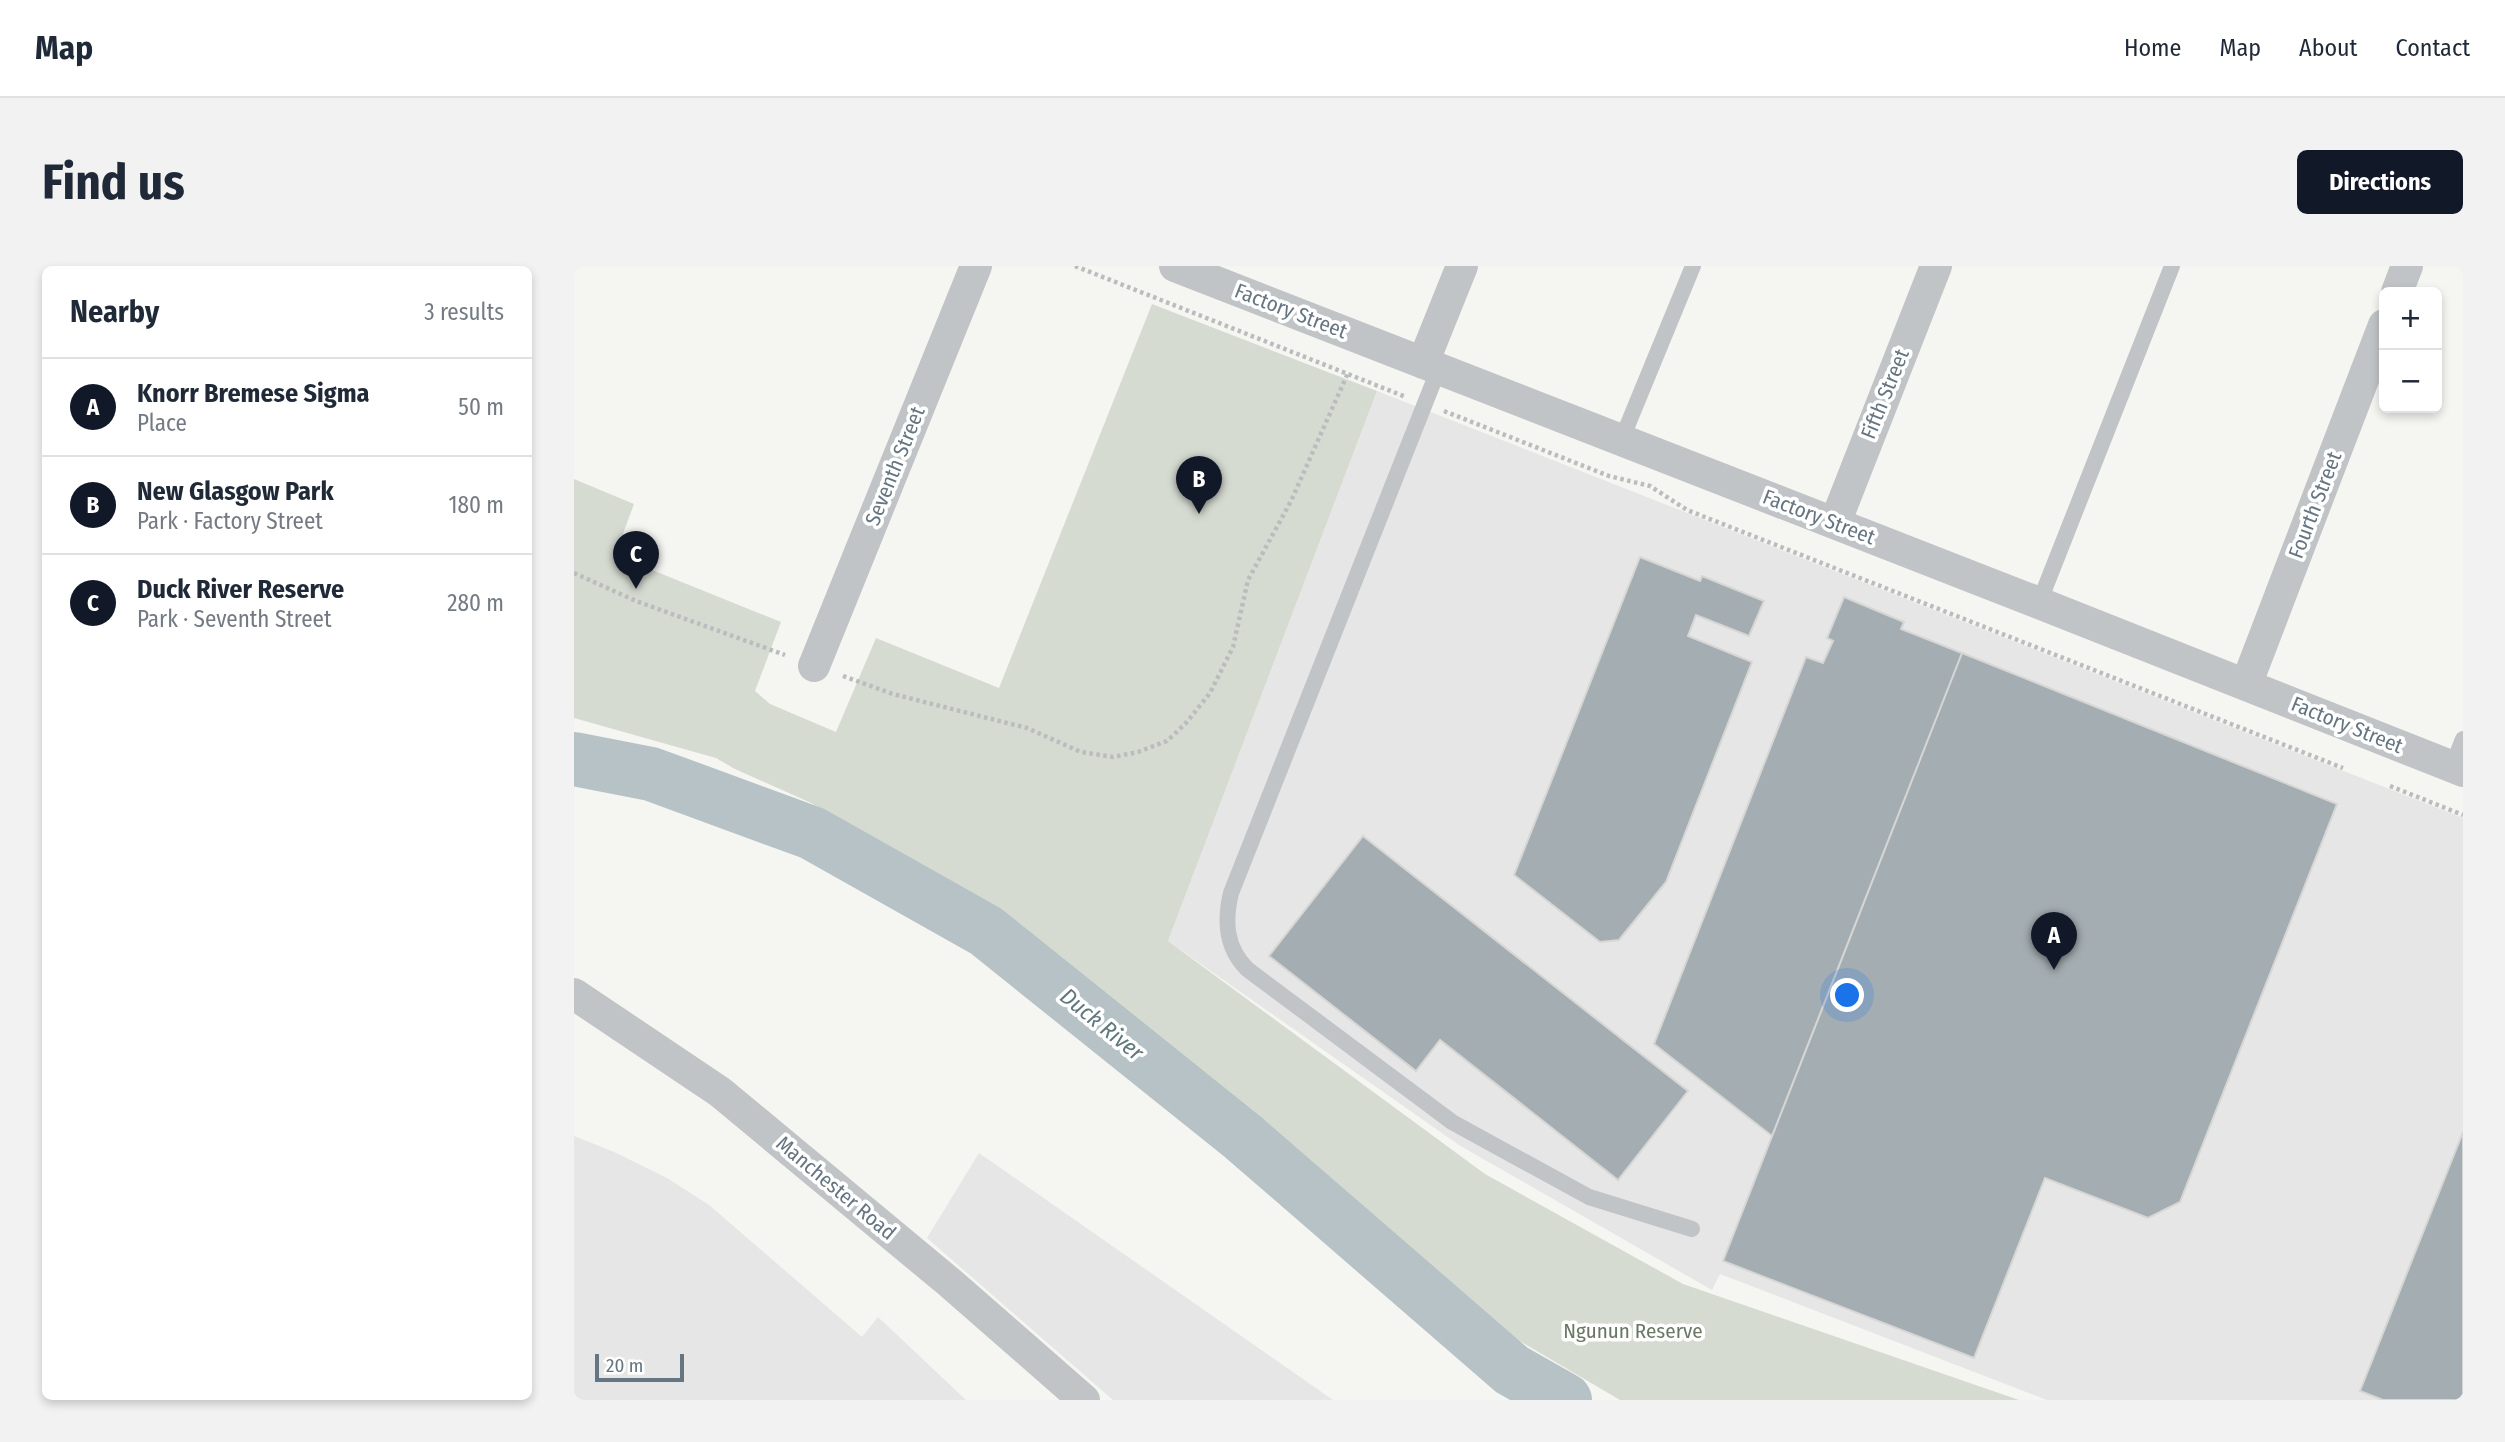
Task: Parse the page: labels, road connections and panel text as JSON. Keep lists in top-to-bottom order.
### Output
{
  "streets": {
    "street": [
      "Factory Street",
      "Fifth Street",
      "Seventh Street",
      "Fourth Street",
      "Manchester Road"
    ]
  },
  "crossings": [
    ["Factory Street", "Fifth Street"],
    ["Factory Street", "Fourth Street"]
  ],
  "water": ["Duck River"],
  "parks": ["Ngunun Reserve"],
  "scale_bar": "20 m",
  "page": {
    "header": "Map",
    "nav": [
      "Home",
      "Map",
      "About",
      "Contact"
    ],
    "buttons": "Directions",
    "title": "Find us",
    "heading": ["Nearby", "3 results"],
    "map_buttons": ["+", "−"],
    "list": [
      {
        "mark": "A",
        "name": "Knorr Bremese Sigma",
        "note": "Place",
        "value": "50 m"
      },
      {
        "mark": "B",
        "name": "New Glasgow Park",
        "note": "Park · Factory Street",
        "value": "180 m"
      },
      {
        "mark": "C",
        "name": "Duck River Reserve",
        "note": "Park · Seventh Street",
        "value": "280 m"
      }
    ],
    "pins": ["B", "C", "A"],
    "scale": "20 m"
  }
}
